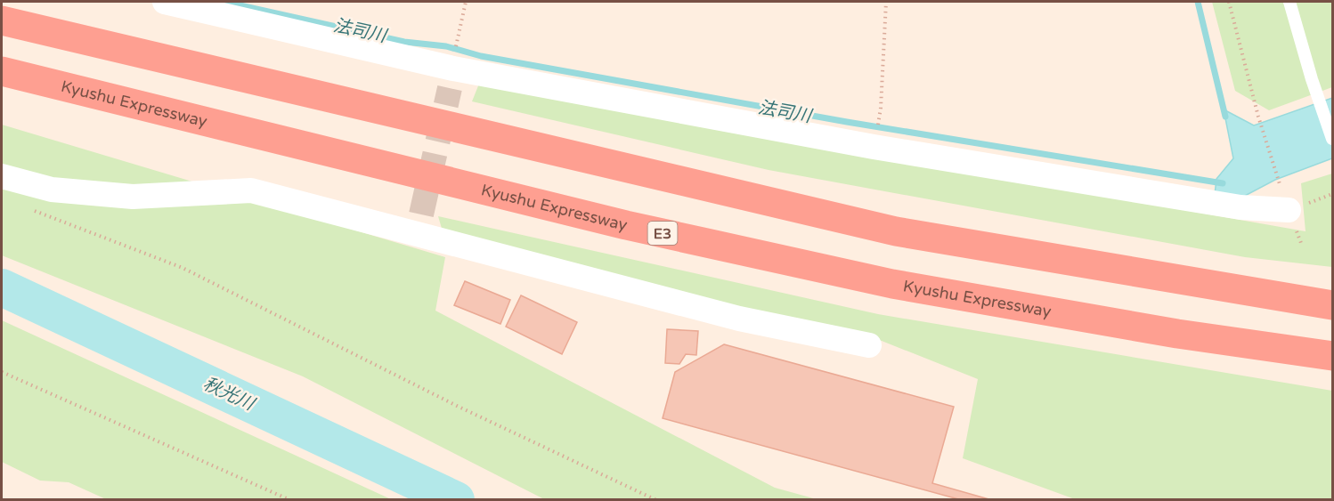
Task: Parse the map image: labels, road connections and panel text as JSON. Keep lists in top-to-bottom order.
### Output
{
  "streets": {
    "highway": ["Kyushu Expressway", "E3"]
  },
  "water": ["法司川", "秋光川"]
}
